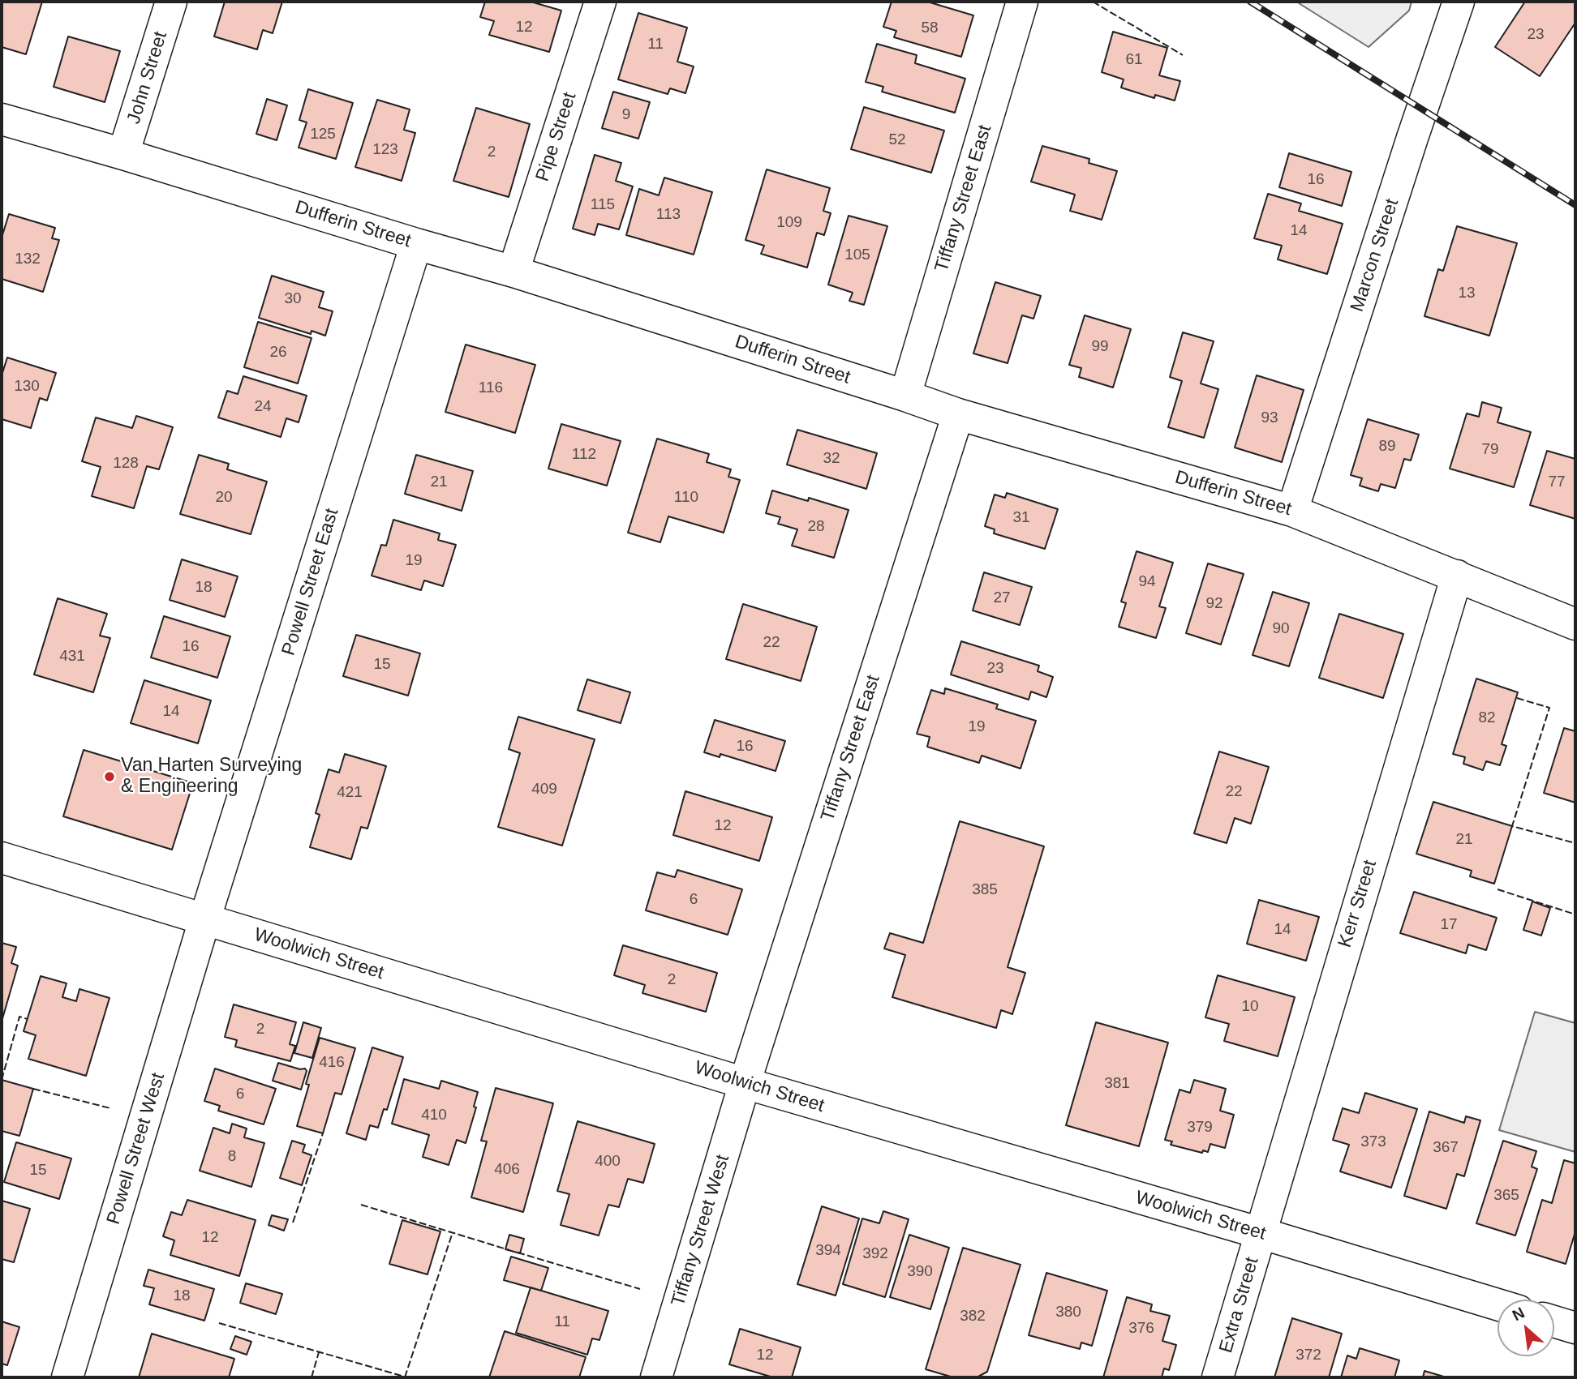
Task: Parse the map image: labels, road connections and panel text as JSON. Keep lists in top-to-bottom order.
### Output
{
  "streets": {
    "street": [
      "John Street",
      "Pipe Street",
      "Tiffany Street East",
      "Dufferin Street",
      "Marcon Street",
      "Powell Street East",
      "Kerr Street",
      "Woolwich Street",
      "Powell Street West",
      "Tiffany Street West",
      "Extra Street"
    ]
  },
  "crossings": [
    ["John Street", "Dufferin Street"],
    ["Pipe Street", "Dufferin Street"],
    ["Tiffany Street East", "Dufferin Street"],
    ["Tiffany Street East", "Woolwich Street"],
    ["Tiffany Street East", "Tiffany Street West"],
    ["Dufferin Street", "Marcon Street"],
    ["Dufferin Street", "Powell Street East"],
    ["Dufferin Street", "Kerr Street"],
    ["Powell Street East", "Woolwich Street"],
    ["Powell Street East", "Powell Street West"],
    ["Kerr Street", "Woolwich Street"],
    ["Kerr Street", "Extra Street"],
    ["Woolwich Street", "Powell Street West"],
    ["Woolwich Street", "Tiffany Street West"],
    ["Woolwich Street", "Extra Street"]
  ],
  "places": ["Van Harten Surveying & Engineering"],
  "house_numbers": [
    "12",
    "58",
    "23",
    "11",
    "61",
    "9",
    "125",
    "52",
    "123",
    "2",
    "16",
    "115",
    "113",
    "109",
    "14",
    "105",
    "132",
    "13",
    "30",
    "99",
    "26",
    "130",
    "116",
    "24",
    "93",
    "89",
    "79",
    "112",
    "32",
    "128",
    "21",
    "77",
    "20",
    "110",
    "31",
    "28",
    "19",
    "94",
    "18",
    "27",
    "92",
    "90",
    "22",
    "16",
    "431",
    "15",
    "23",
    "14",
    "82",
    "19",
    "16",
    "409",
    "22",
    "421",
    "12",
    "21",
    "385",
    "6",
    "17",
    "14",
    "2",
    "10",
    "2",
    "416",
    "381",
    "6",
    "410",
    "379",
    "373",
    "367",
    "8",
    "400",
    "406",
    "15",
    "365",
    "12",
    "394",
    "392",
    "390",
    "18",
    "380",
    "382",
    "11",
    "376",
    "12",
    "372"
  ],
  "north": "top left"
}
